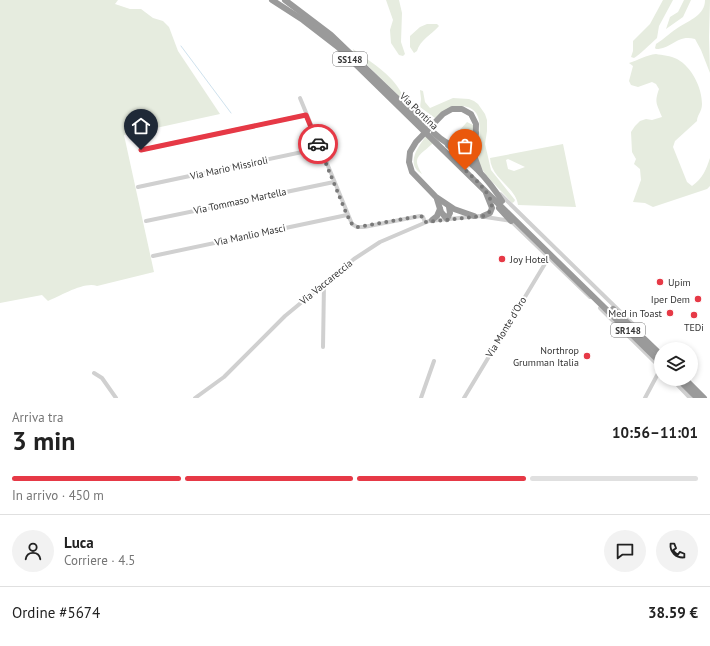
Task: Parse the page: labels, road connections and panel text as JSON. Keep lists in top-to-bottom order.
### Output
{
  "streets": {
    "highway": ["SS148", "Via Pontina", "SR148"],
    "street": [
      "Via Mario Missiroli",
      "Via Tommaso Martella",
      "Via Manlio Masci",
      "Via Vaccareccia",
      "Via Monte d'Oro"
    ]
  },
  "crossings": [
    ["Via Pontina", "SR148"]
  ],
  "places": [
    "Joy Hotel",
    "Upim",
    "Iper Dem",
    "Med in Toast",
    "TEDi",
    "Northrop Grumman Italia"
  ],
  "page": {
    "heading": ["3 min", "Arriva tra", "10:56–11:01"],
    "panel": [
      "Luca",
      "Corriere · 4.5",
      "Ordine #5674",
      "38.59 €"
    ],
    "bar": "In arrivo · 450 m"
  }
}
